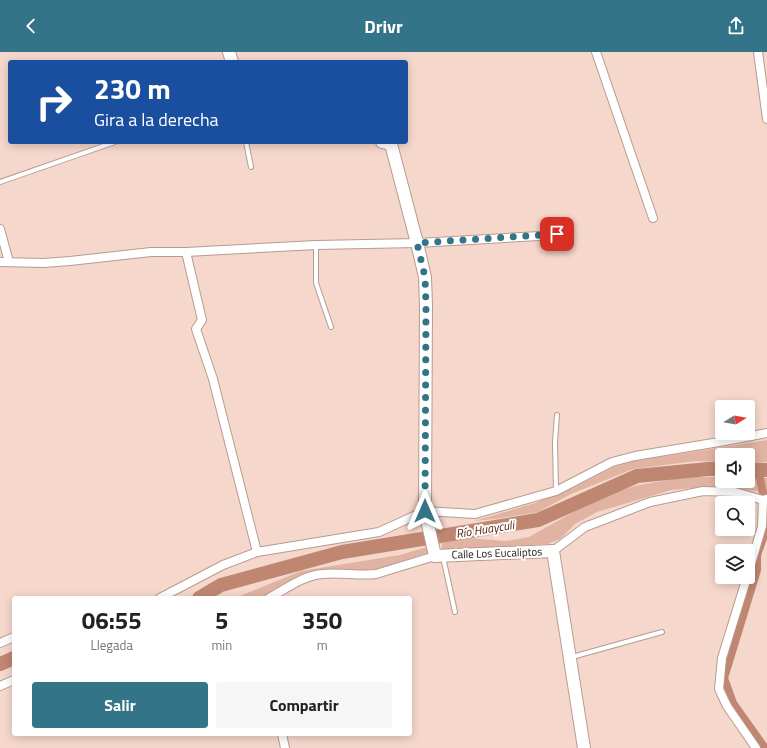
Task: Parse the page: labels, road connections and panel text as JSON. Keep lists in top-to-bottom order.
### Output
{
  "streets": {
    "street": ["Calle Los Eucaliptos"]
  },
  "water": ["Río Huayculi"],
  "north": "right",
  "page": {
    "header": "Drivr",
    "turn": ["230 m", "Gira a la derecha"],
    "eta": [
      "06:55",
      "Llegada",
      "5",
      "min",
      "350",
      "m"
    ],
    "buttons": ["Salir", "Compartir"]
  }
}
